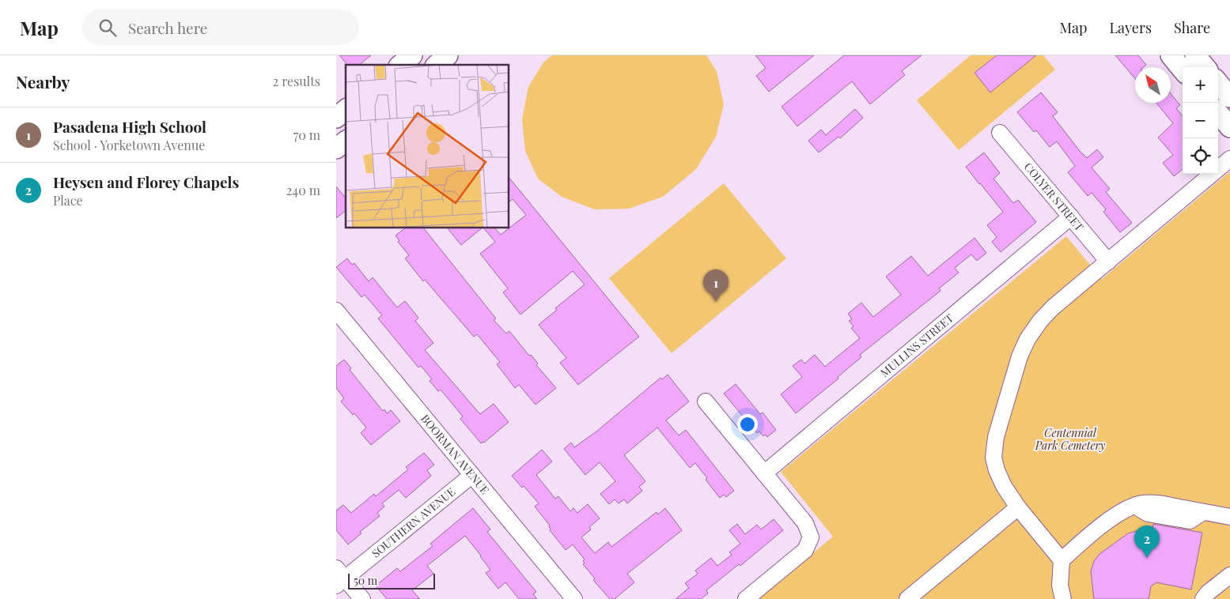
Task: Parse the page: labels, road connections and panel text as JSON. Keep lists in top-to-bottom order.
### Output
{
  "streets": {
    "street": [
      "COLYER STREET",
      "MULLINS STREET",
      "BOORMAN AVENUE",
      "SOUTHERN AVENUE"
    ]
  },
  "crossings": [
    ["COLYER STREET", "MULLINS STREET"],
    ["BOORMAN AVENUE", "SOUTHERN AVENUE"]
  ],
  "parks": ["Centennial Park Cemetery"],
  "scale_bar": "50 m",
  "north": "top left",
  "page": {
    "header": "Map",
    "search": "Search here",
    "nav": ["Map", "Layers", "Share"],
    "heading": ["Nearby", "2 results"],
    "map_buttons": ["+", "−"],
    "list": [
      {
        "mark": "1",
        "name": "Pasadena High School",
        "note": "School · Yorketown Avenue",
        "value": "70 m"
      },
      {
        "mark": "2",
        "name": "Heysen and Florey Chapels",
        "note": "Place",
        "value": "240 m"
      }
    ],
    "pins": ["1", "2"],
    "scale": "50 m"
  }
}
